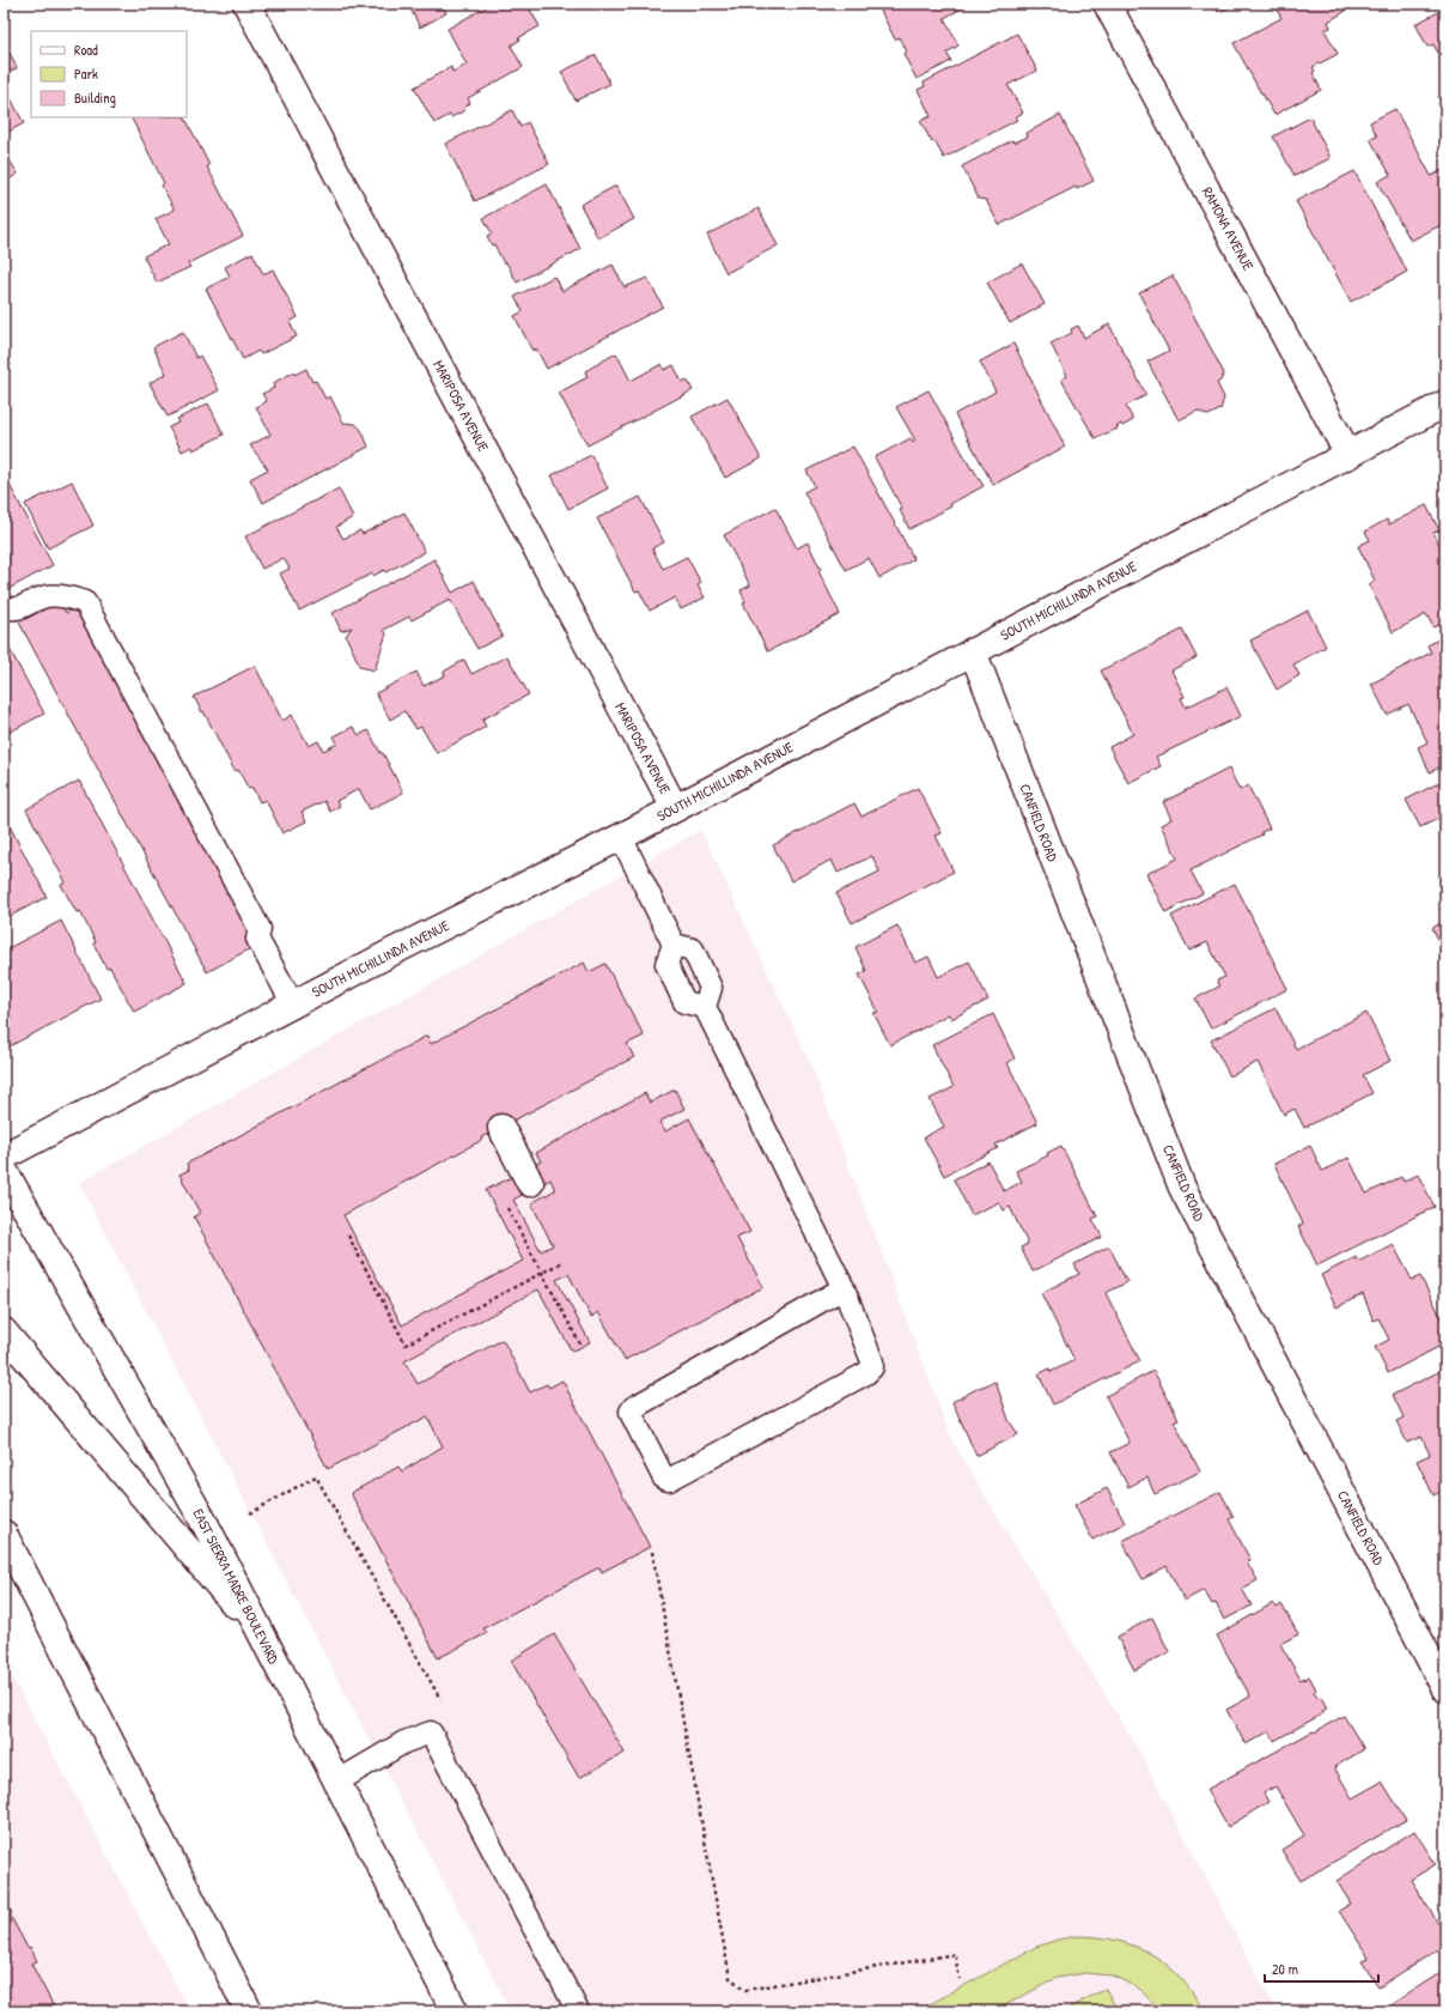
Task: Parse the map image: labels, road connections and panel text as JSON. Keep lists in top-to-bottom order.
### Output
{
  "streets": {
    "main road": [
      "RAMONA AVENUE",
      "MARIPOSA AVENUE",
      "SOUTH MICHILLINDA AVENUE",
      "CANFIELD ROAD",
      "EAST SIERRA MADRE BOULEVARD"
    ]
  },
  "crossings": [
    ["RAMONA AVENUE", "SOUTH MICHILLINDA AVENUE"],
    ["MARIPOSA AVENUE", "SOUTH MICHILLINDA AVENUE"],
    ["SOUTH MICHILLINDA AVENUE", "CANFIELD ROAD"]
  ],
  "legend": ["Road", "Park", "Building"],
  "scale_bar": "20 m"
}
